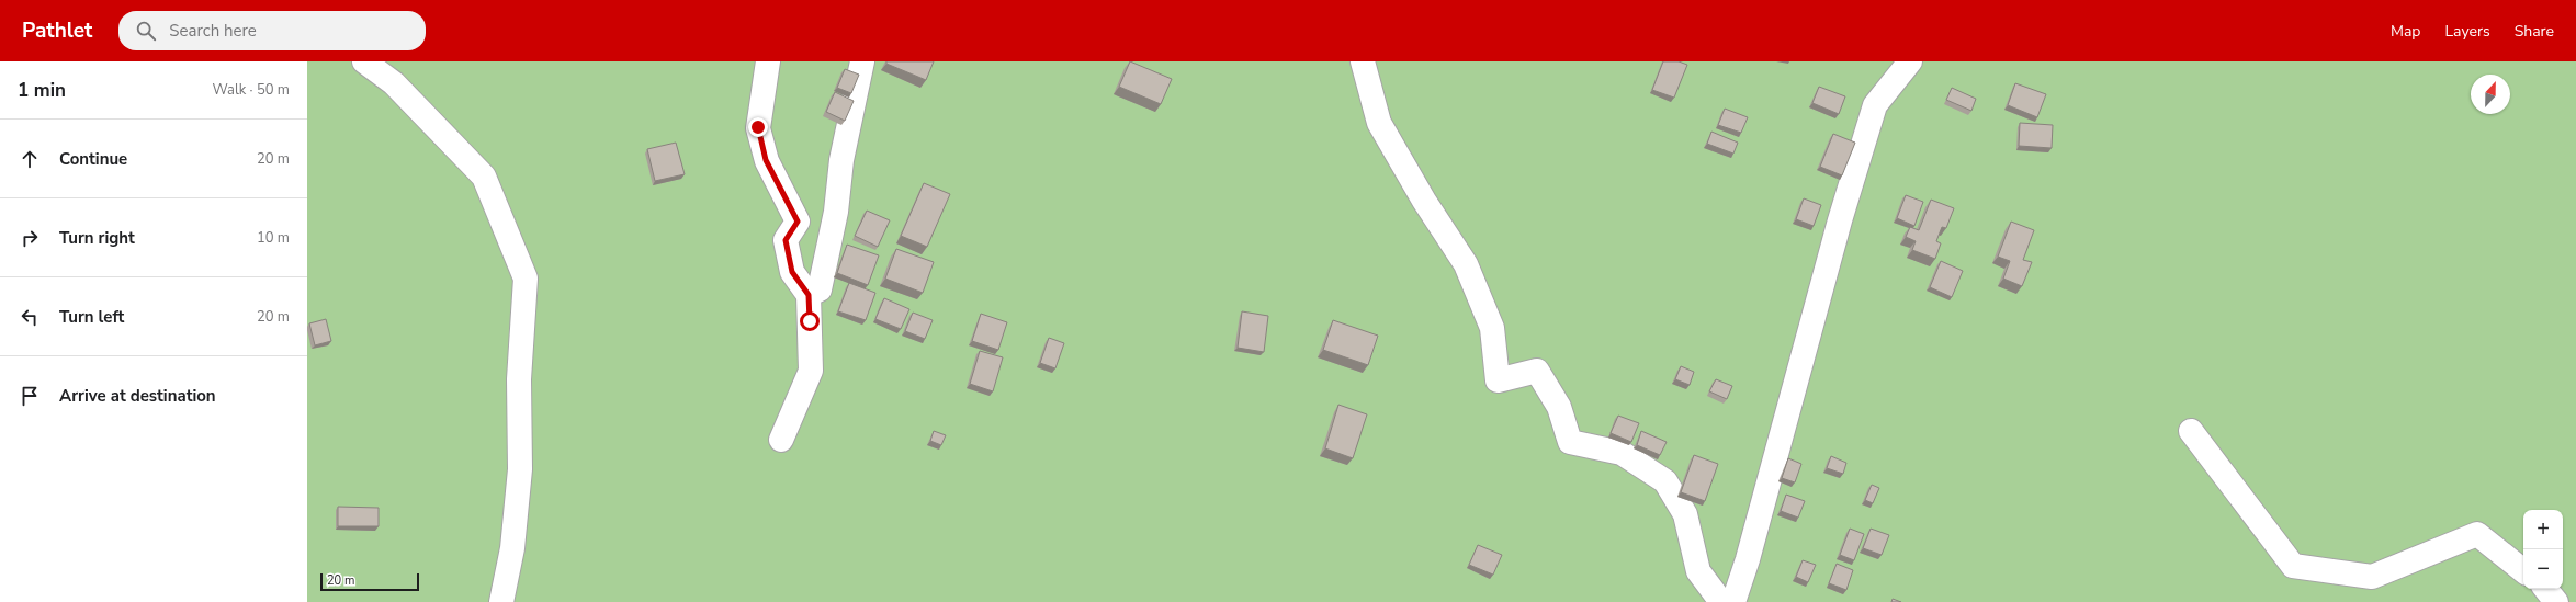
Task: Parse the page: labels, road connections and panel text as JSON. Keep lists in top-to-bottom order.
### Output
{
  "scale_bar": "20 m",
  "north": "top",
  "page": {
    "header": "Pathlet",
    "search": "Search here",
    "nav": ["Map", "Layers", "Share"],
    "heading": ["1 min", "Walk · 50 m"],
    "list": [
      ["Continue", "20 m"],
      ["Turn right", "10 m"],
      ["Turn left", "20 m"],
      "Arrive at destination"
    ],
    "map_buttons": ["+", "−"],
    "scale": "20 m"
  }
}
